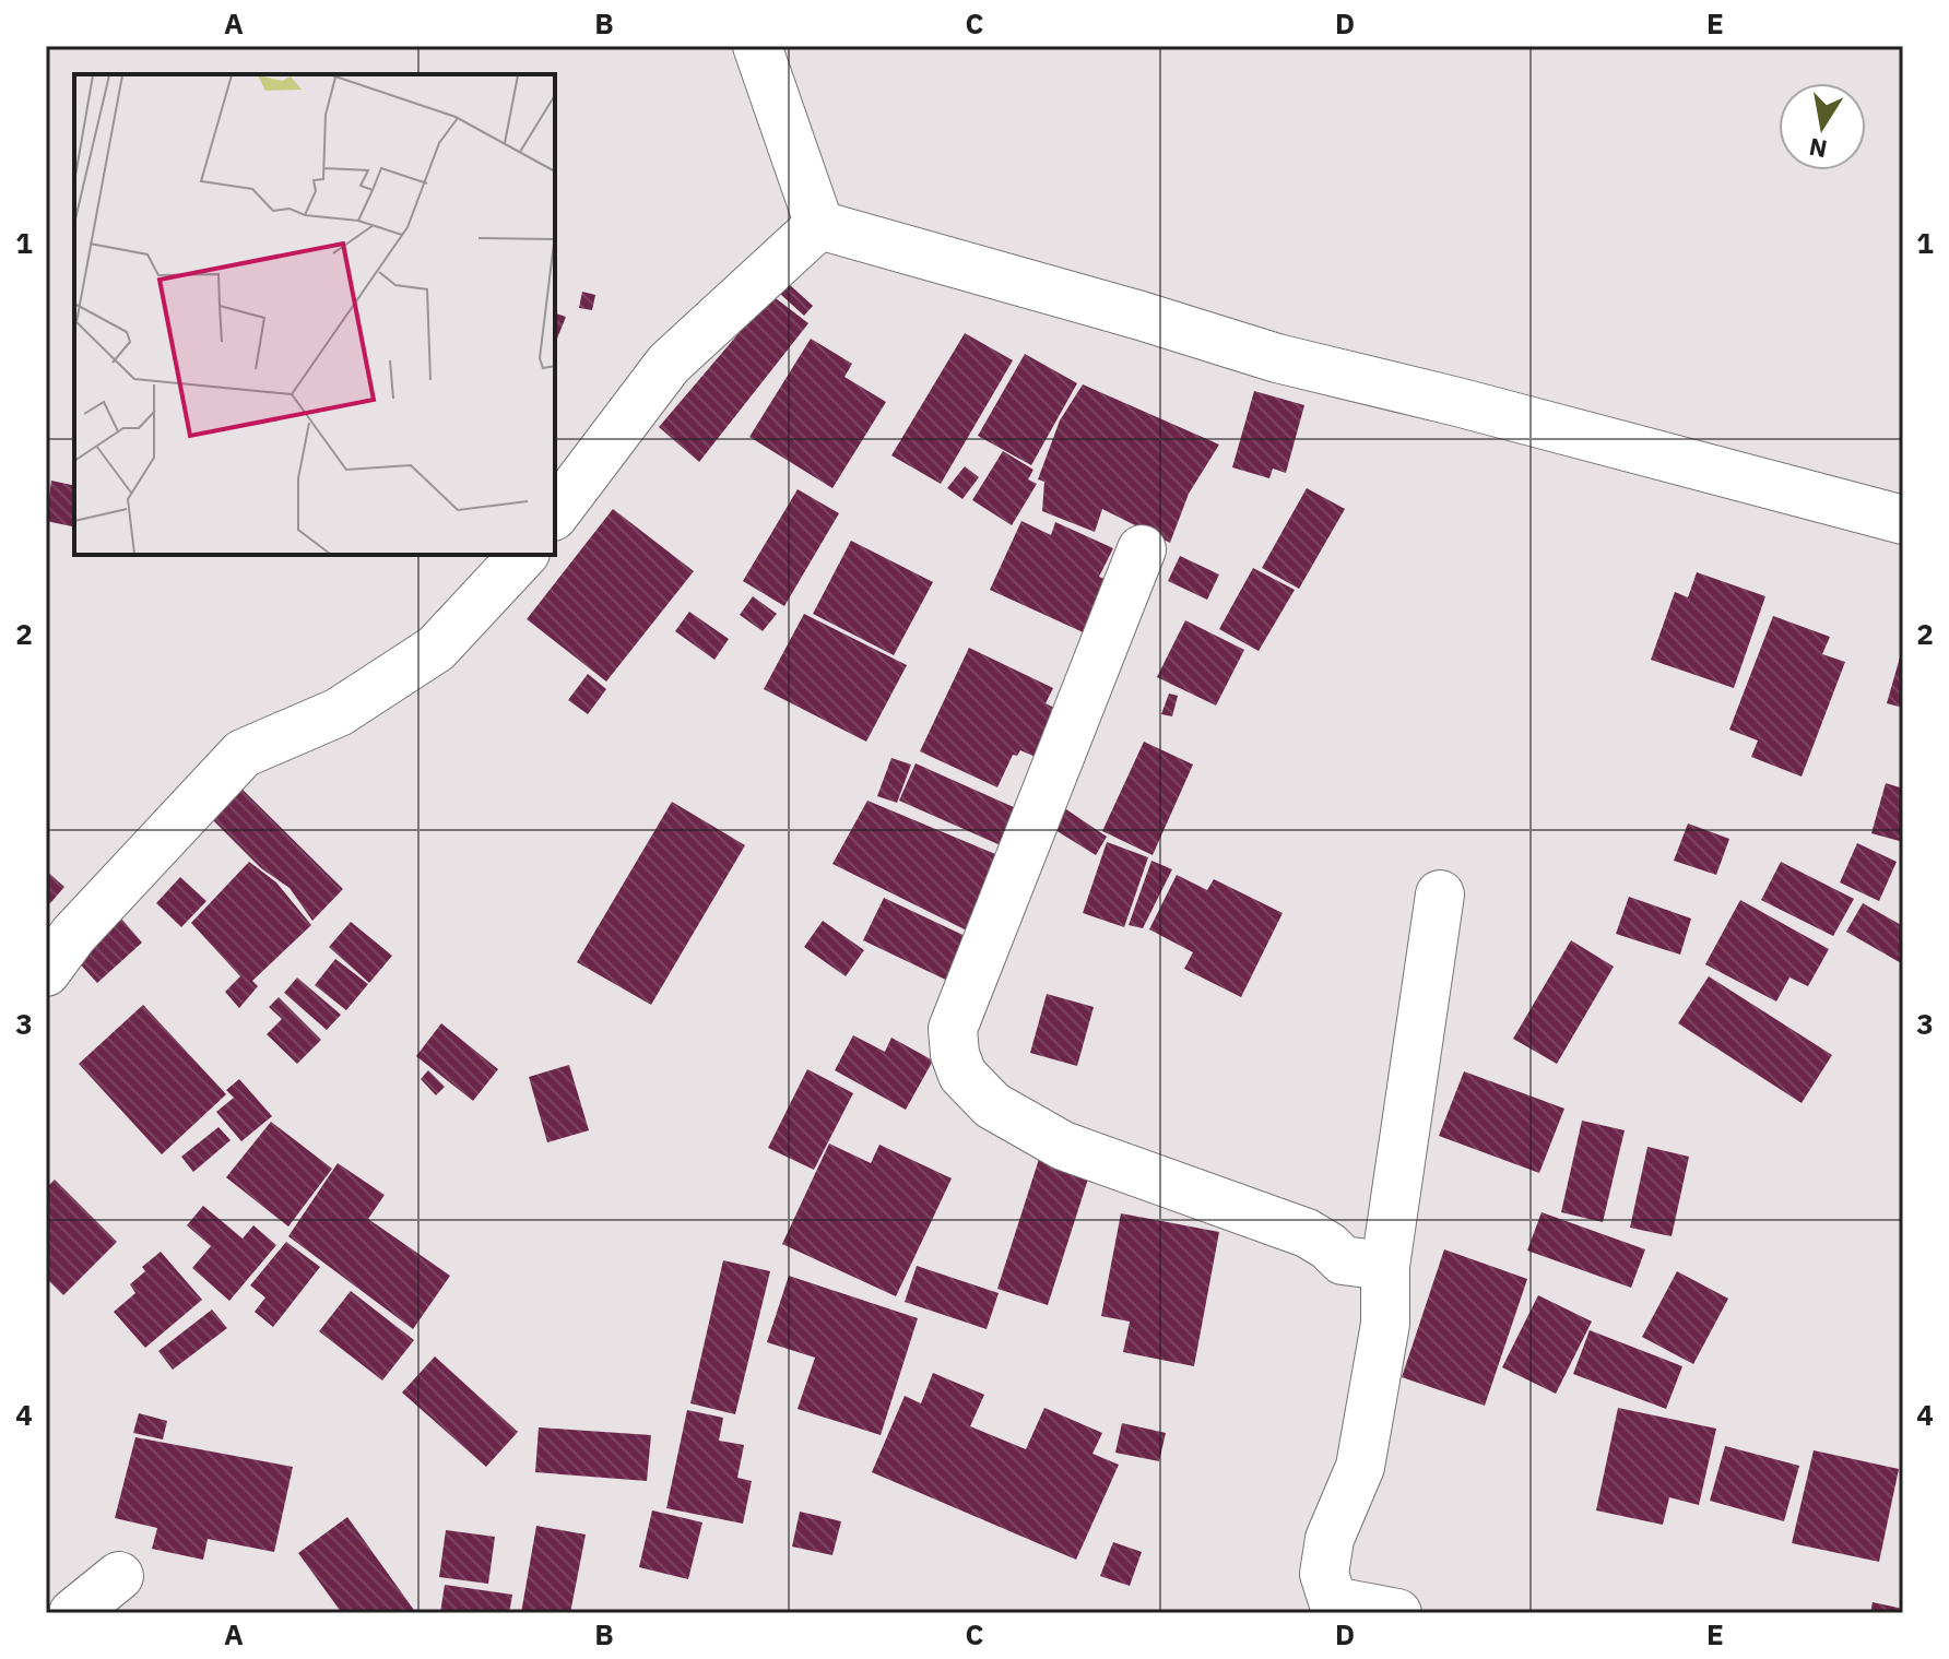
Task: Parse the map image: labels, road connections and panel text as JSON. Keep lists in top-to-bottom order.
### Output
{
  "north": "bottom",
  "grid": {
    "columns": [
      "A",
      "B",
      "C",
      "D",
      "E"
    ],
    "rows": [
      "1",
      "2",
      "3",
      "4"
    ]
  }
}
